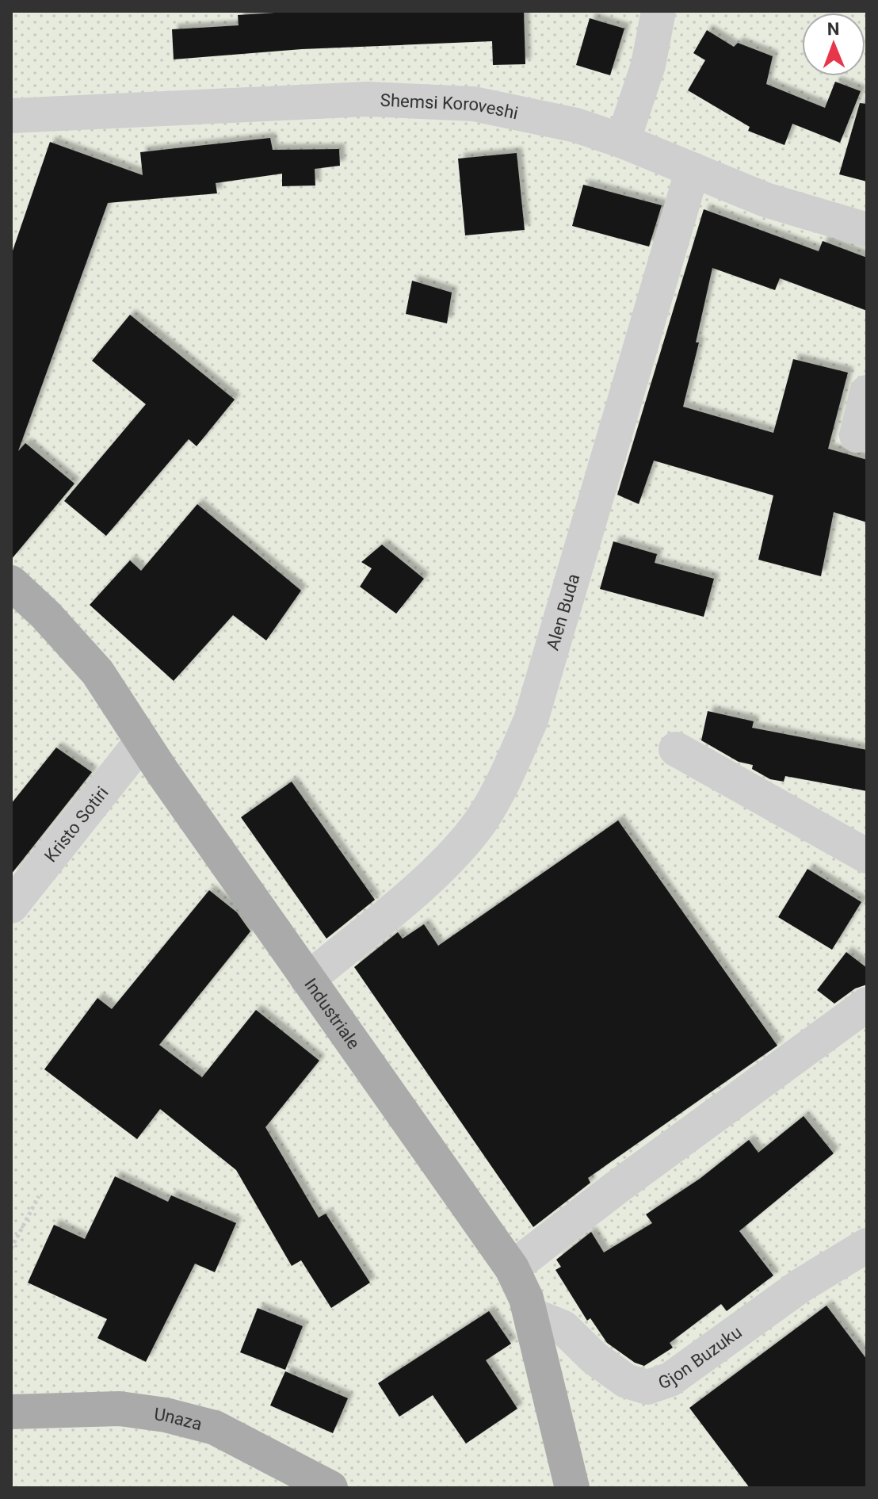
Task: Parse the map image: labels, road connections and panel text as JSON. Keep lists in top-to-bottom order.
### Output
{
  "streets": {
    "main road": ["Industriale", "Unaza"],
    "street": [
      "Shemsi Koroveshi",
      "Alen Buda",
      "Kristo Sotiri",
      "Gjon Buzuku"
    ]
  },
  "crossings": [
    ["Shemsi Koroveshi", "Alen Buda"],
    ["Alen Buda", "Industriale"],
    ["Kristo Sotiri", "Industriale"],
    ["Industriale", "Gjon Buzuku"]
  ],
  "north": "top"
}
